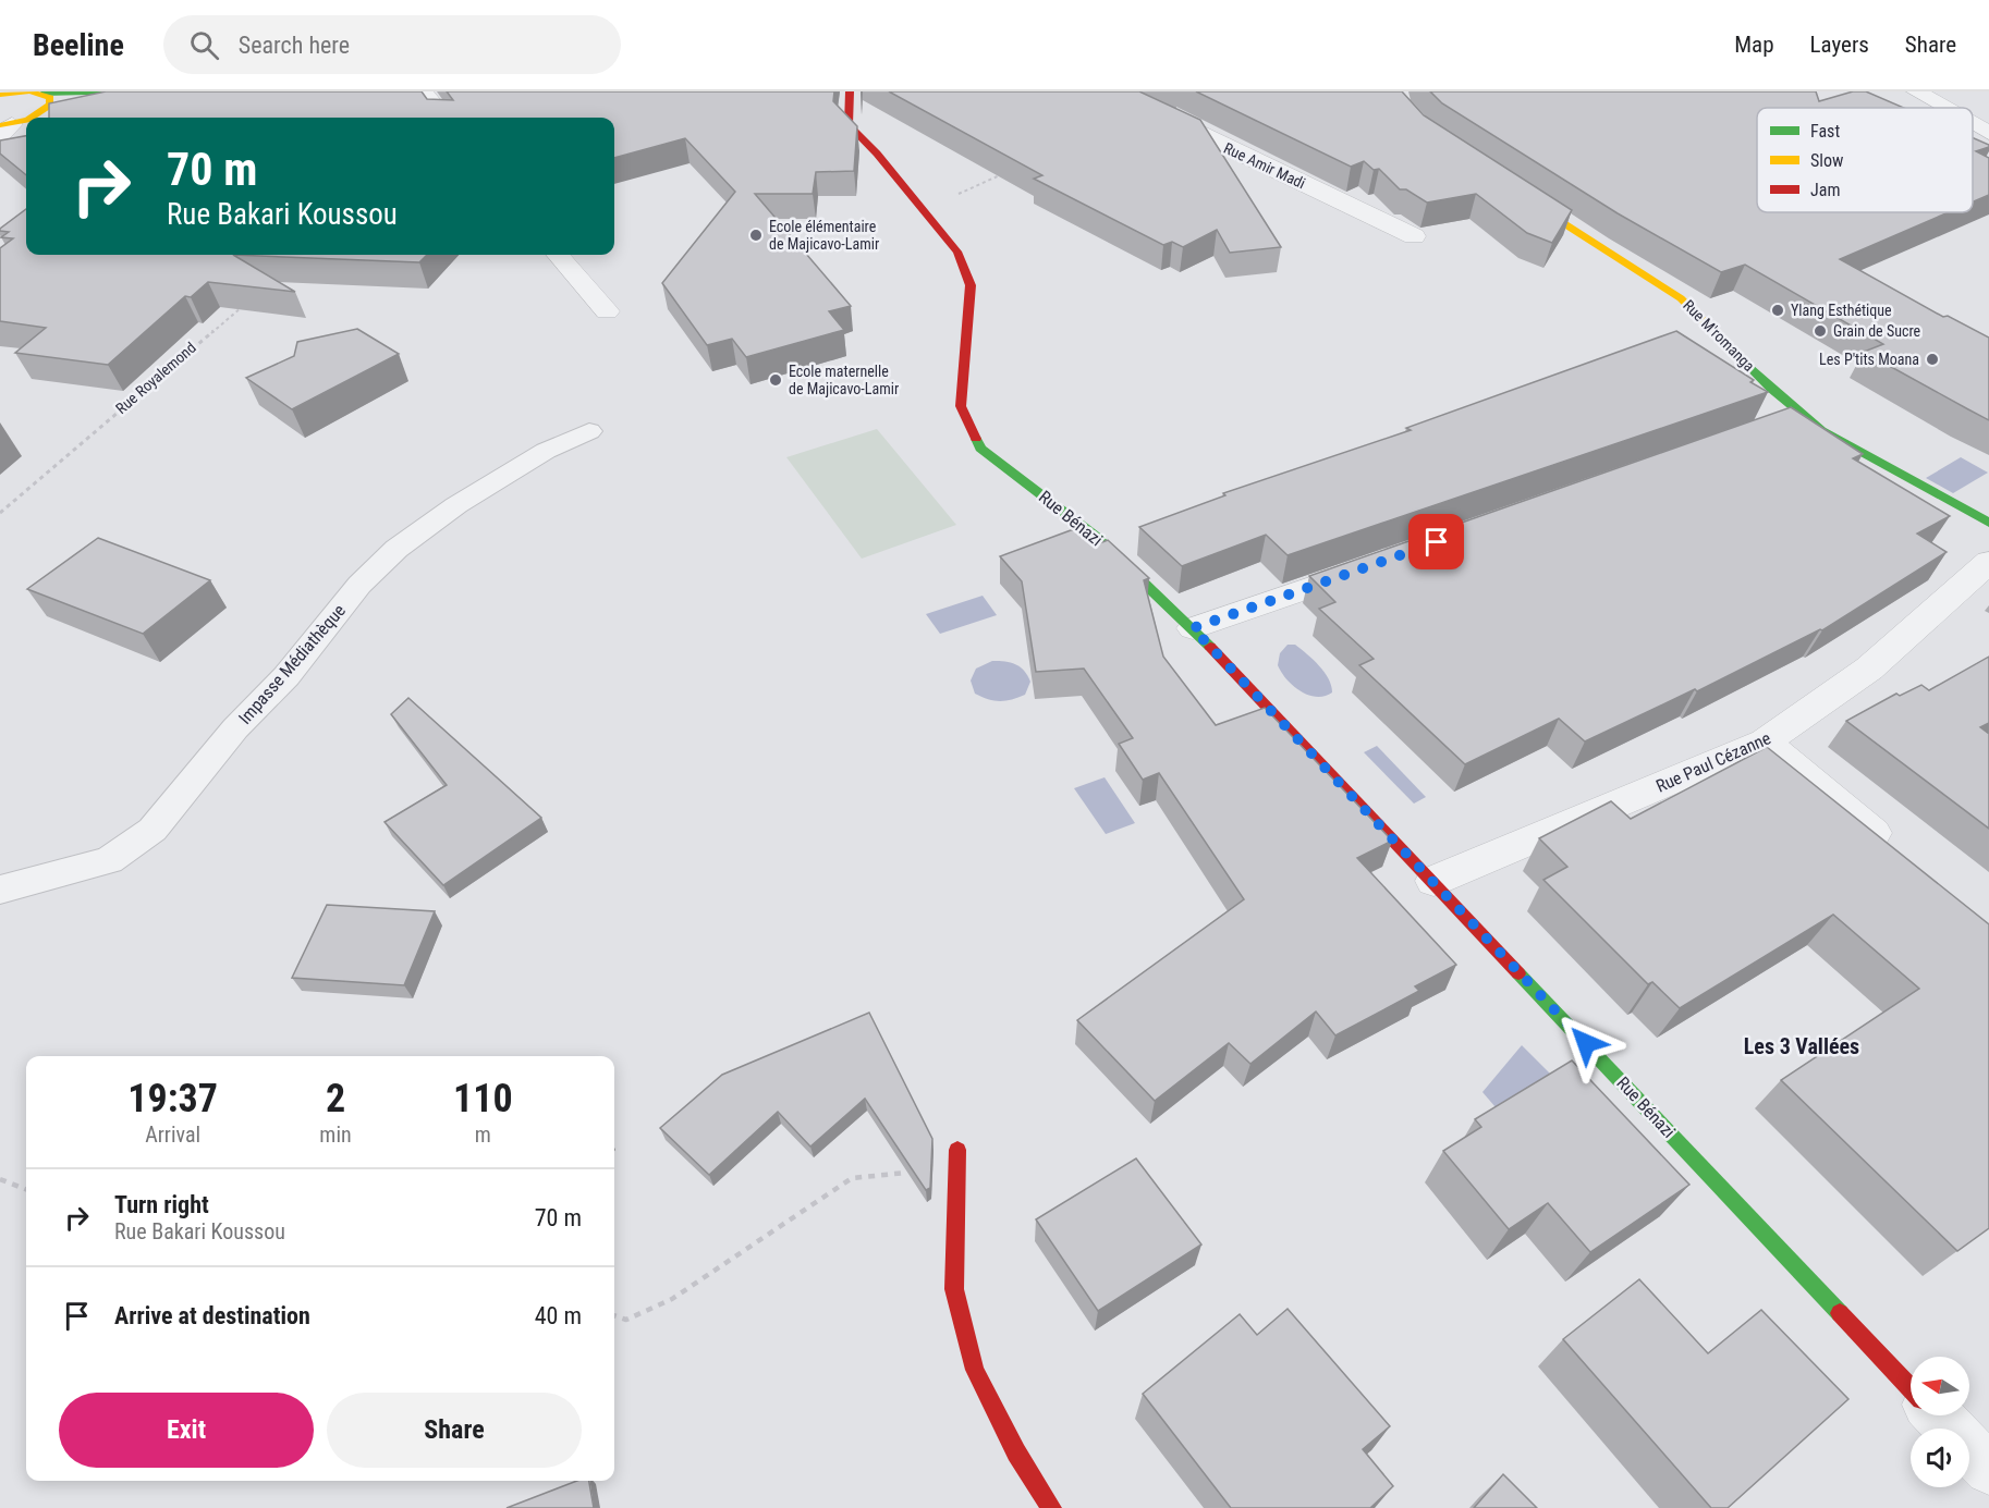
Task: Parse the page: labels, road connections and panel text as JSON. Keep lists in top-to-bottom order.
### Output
{
  "streets": {
    "street": [
      "Rue Amir Madi",
      "Rue M'romanga",
      "Rue Bénazi",
      "Rue Paul Cézanne"
    ],
    "lane": ["Impasse Médiathèque"],
    "path": ["Rue Royalemond"]
  },
  "crossings": [
    ["Rue Bénazi", "Rue Paul Cézanne"]
  ],
  "districts": ["Les 3 Vallées"],
  "places": [
    "Ecole élémentaire de Majicavo-Lamir",
    "Ylang Esthétique",
    "Grain de Sucre",
    "Les P'tits Moana",
    "Ecole maternelle de Majicavo-Lamir"
  ],
  "legend": ["Fast", "Slow", "Jam"],
  "north": "left",
  "page": {
    "header": "Beeline",
    "search": "Search here",
    "nav": ["Map", "Layers", "Share"],
    "turn": ["70 m", "Rue Bakari Koussou"],
    "eta": [
      "19:37",
      "Arrival",
      "2",
      "min",
      "110",
      "m"
    ],
    "list": [
      {
        "name": "Turn right",
        "note": "Rue Bakari Koussou",
        "value": "70 m"
      },
      {
        "name": "Arrive at destination",
        "value": "40 m"
      }
    ],
    "buttons": ["Exit", "Share"]
  }
}
